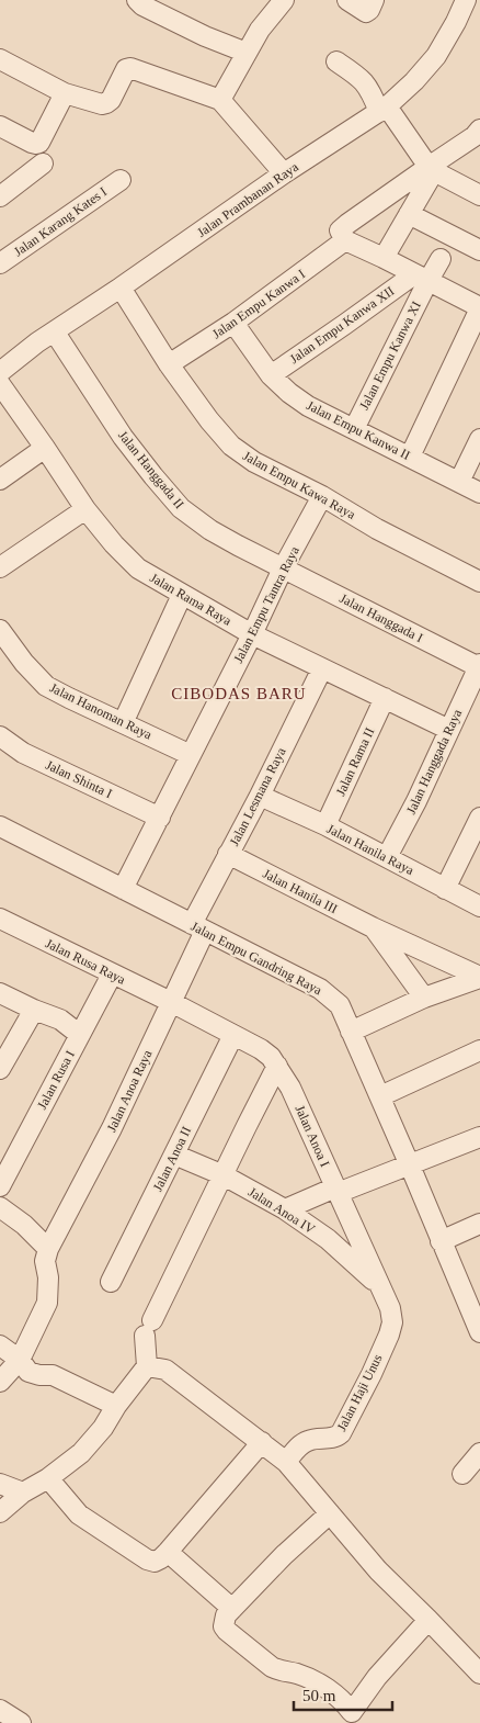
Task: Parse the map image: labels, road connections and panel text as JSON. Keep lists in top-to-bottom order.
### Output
{
  "streets": {
    "street": [
      "Jalan Prambanan Raya",
      "Jalan Karang Kates I",
      "Jalan Empu Kanwa I",
      "Jalan Empu Kanwa XII",
      "Jalan Empu Kanwa XI",
      "Jalan Empu Kanwa II",
      "Jalan Hanggada II",
      "Jalan Empu Kawa Raya",
      "Jalan Rama Raya",
      "Jalan Empu Tantra Raya",
      "Jalan Hanggada I",
      "Jalan Hanoman Raya",
      "Jalan Rama II",
      "Jalan Hanggada Raya",
      "Jalan Shinta I",
      "Jalan Lesmana Raya",
      "Jalan Hanila Raya",
      "Jalan Hanila III",
      "Jalan Empu Gandring Raya",
      "Jalan Rusa Raya",
      "Jalan Rusa I",
      "Jalan Anoa Raya",
      "Jalan Anoa I",
      "Jalan Anoa II",
      "Jalan Anoa IV",
      "Jalan Haji Unus"
    ]
  },
  "crossings": [
    ["Jalan Prambanan Raya", "Jalan Hanggada II"],
    ["Jalan Prambanan Raya", "Jalan Empu Kawa Raya"],
    ["Jalan Empu Kanwa I", "Jalan Empu Kanwa II"],
    ["Jalan Empu Kanwa I", "Jalan Empu Kawa Raya"],
    ["Jalan Empu Kanwa XII", "Jalan Empu Kanwa XI"],
    ["Jalan Empu Kanwa XII", "Jalan Empu Kanwa II"],
    ["Jalan Empu Kanwa XI", "Jalan Empu Kanwa II"],
    ["Jalan Hanggada II", "Jalan Empu Tantra Raya"],
    ["Jalan Hanggada II", "Jalan Hanggada I"],
    ["Jalan Empu Kawa Raya", "Jalan Empu Tantra Raya"],
    ["Jalan Rama Raya", "Jalan Empu Tantra Raya"],
    ["Jalan Rama Raya", "Jalan Rama II"],
    ["Jalan Rama Raya", "Jalan Hanggada Raya"],
    ["Jalan Rama Raya", "Jalan Lesmana Raya"],
    ["Jalan Empu Tantra Raya", "Jalan Hanggada I"],
    ["Jalan Empu Tantra Raya", "Jalan Hanoman Raya"],
    ["Jalan Empu Tantra Raya", "Jalan Shinta I"],
    ["Jalan Empu Tantra Raya", "Jalan Empu Gandring Raya"],
    ["Jalan Hanggada I", "Jalan Hanggada Raya"],
    ["Jalan Rama II", "Jalan Hanila Raya"],
    ["Jalan Hanggada Raya", "Jalan Hanila Raya"],
    ["Jalan Lesmana Raya", "Jalan Hanila Raya"],
    ["Jalan Lesmana Raya", "Jalan Hanila III"],
    ["Jalan Lesmana Raya", "Jalan Empu Gandring Raya"],
    ["Jalan Lesmana Raya", "Jalan Anoa Raya"],
    ["Jalan Empu Gandring Raya", "Jalan Anoa Raya"],
    ["Jalan Rusa Raya", "Jalan Rusa I"],
    ["Jalan Rusa Raya", "Jalan Anoa Raya"],
    ["Jalan Rusa Raya", "Jalan Anoa I"],
    ["Jalan Anoa Raya", "Jalan Anoa I"],
    ["Jalan Anoa I", "Jalan Anoa II"],
    ["Jalan Anoa I", "Jalan Anoa IV"],
    ["Jalan Anoa I", "Jalan Haji Unus"],
    ["Jalan Anoa II", "Jalan Anoa IV"]
  ],
  "districts": ["CIBODAS BARU"],
  "scale_bar": "50 m"
}
